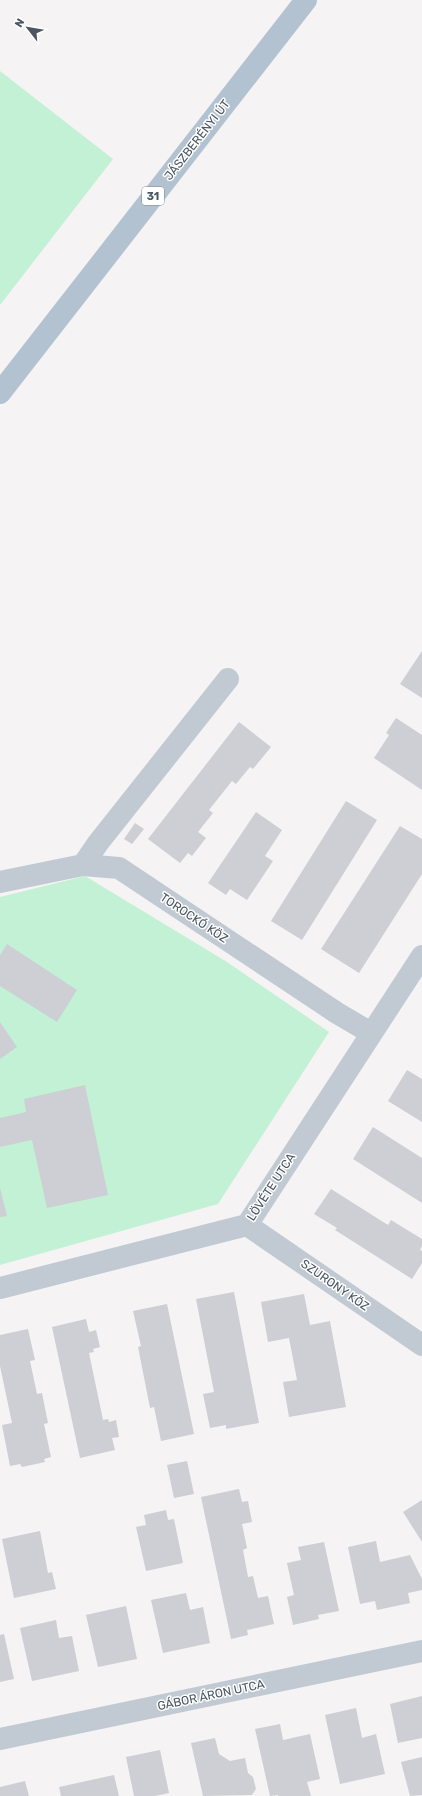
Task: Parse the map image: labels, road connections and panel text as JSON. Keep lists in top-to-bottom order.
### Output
{
  "streets": {
    "main road": ["JÁSZBERÉNYI ÚT", "31"],
    "street": [
      "TOROCKÓ KÖZ",
      "LÖVÉTE UTCA",
      "SZURONY KÖZ",
      "GÁBOR ÁRON UTCA"
    ]
  },
  "crossings": [
    ["TOROCKÓ KÖZ", "LÖVÉTE UTCA"],
    ["LÖVÉTE UTCA", "SZURONY KÖZ"]
  ],
  "north": "top left"
}
